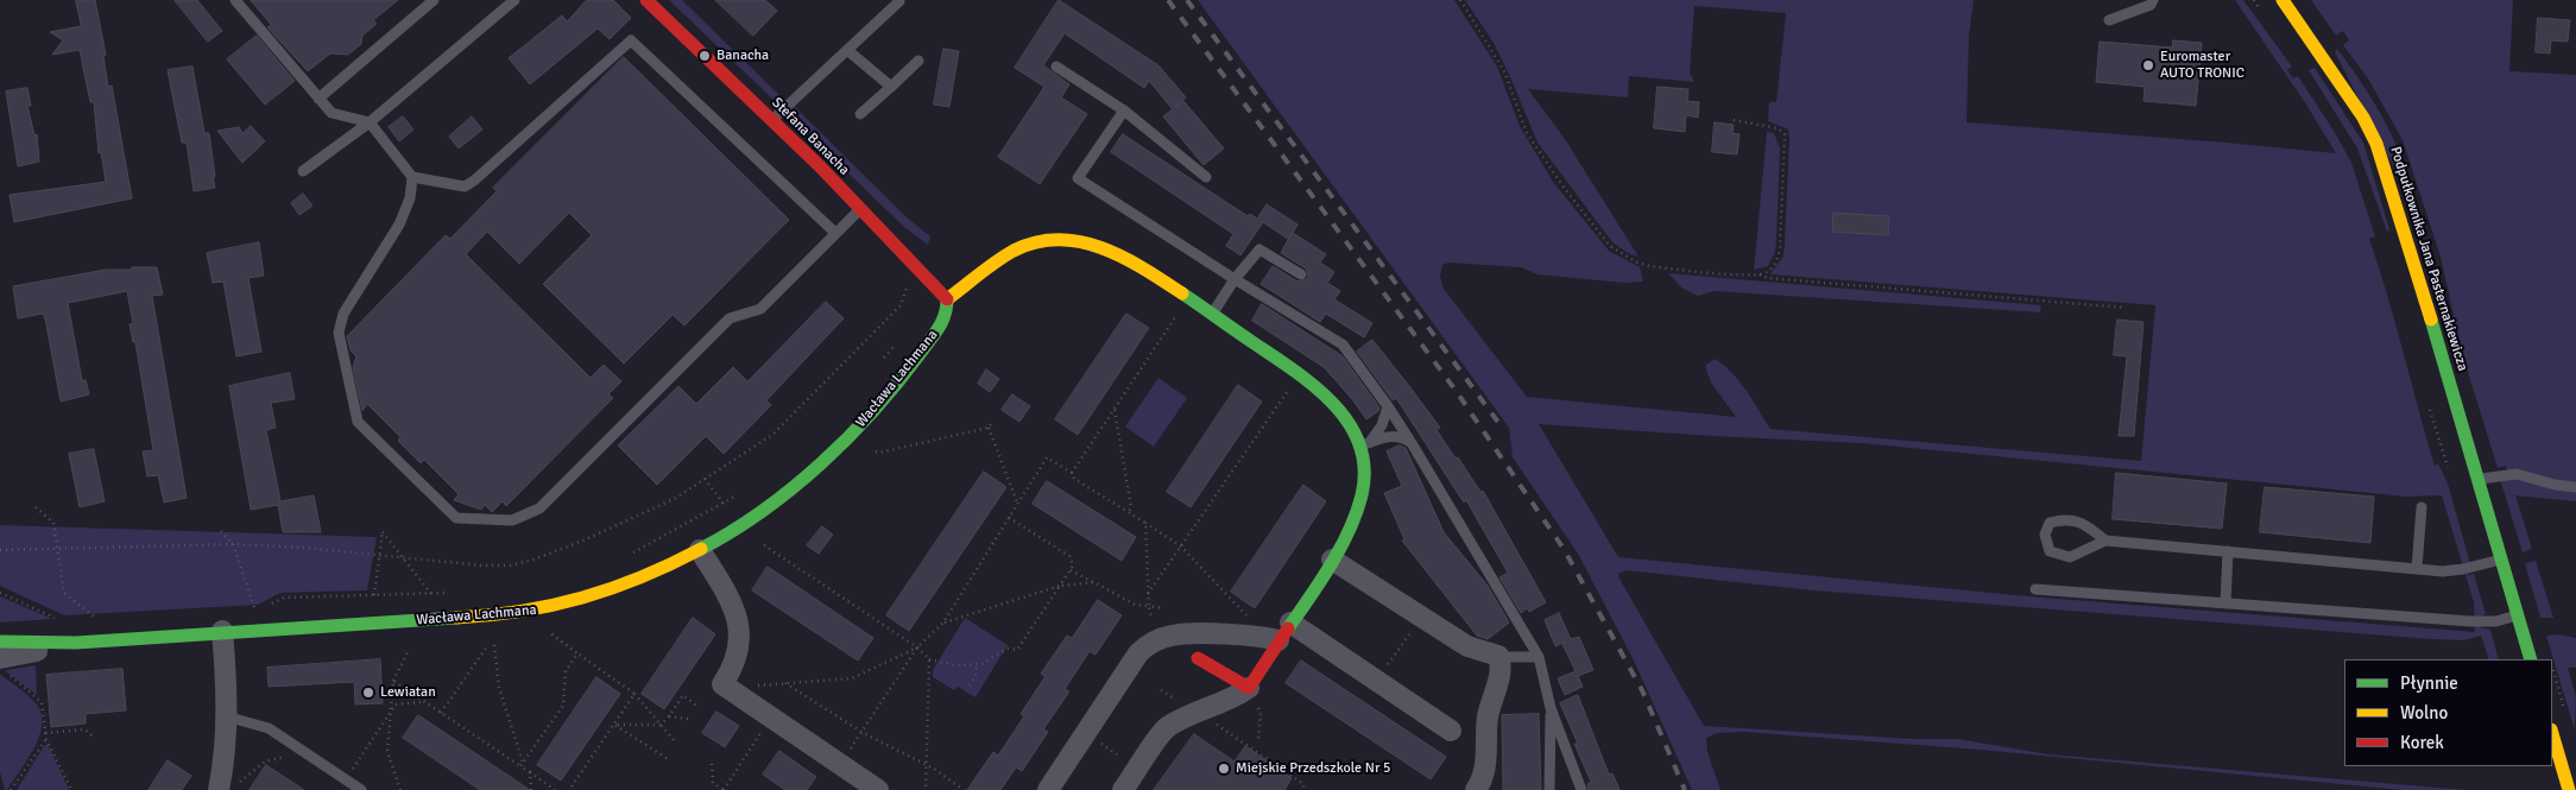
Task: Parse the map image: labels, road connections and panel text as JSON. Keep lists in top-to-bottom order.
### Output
{
  "streets": {
    "street": ["Stefana Banacha", "Podpułkownika Jana Pasternakiewicza", "Wacława Lachmana"]
  },
  "crossings": [
    ["Stefana Banacha", "Wacława Lachmana"]
  ],
  "places": [
    "Banacha",
    "Euromaster AUTO TRONIC",
    "Lewiatan",
    "Miejskie Przedszkole Nr 5"
  ],
  "legend": ["Płynnie", "Wolno", "Korek"]
}
